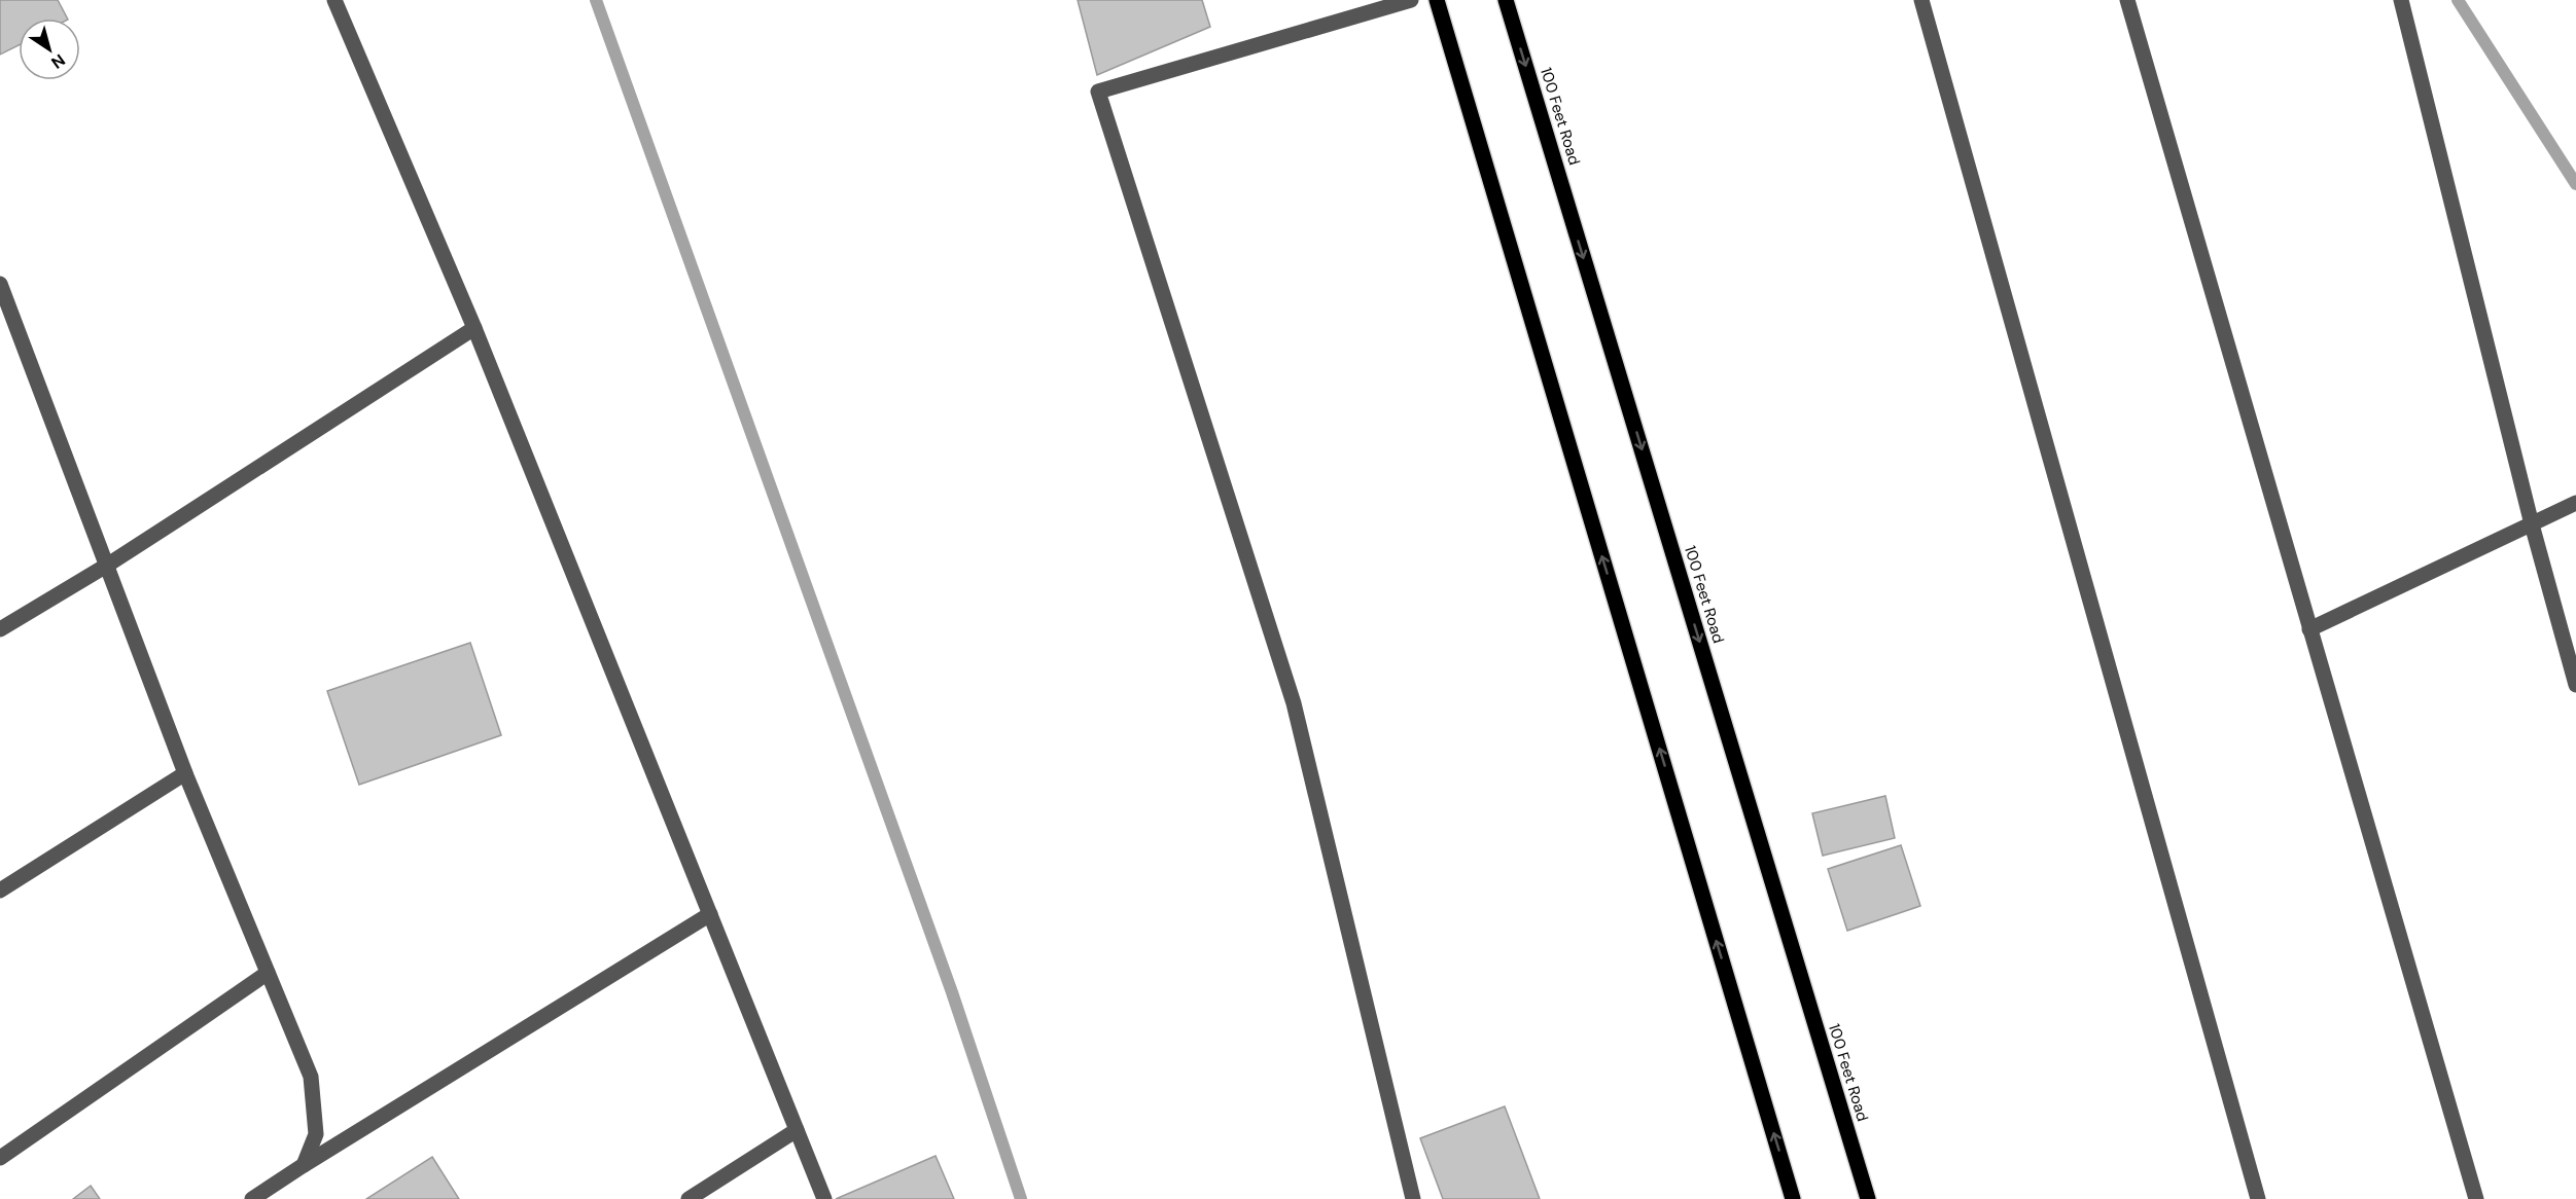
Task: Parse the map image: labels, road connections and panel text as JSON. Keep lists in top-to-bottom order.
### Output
{
  "streets": {
    "main road": ["100 Feet Road"]
  },
  "north": "bottom right"
}
